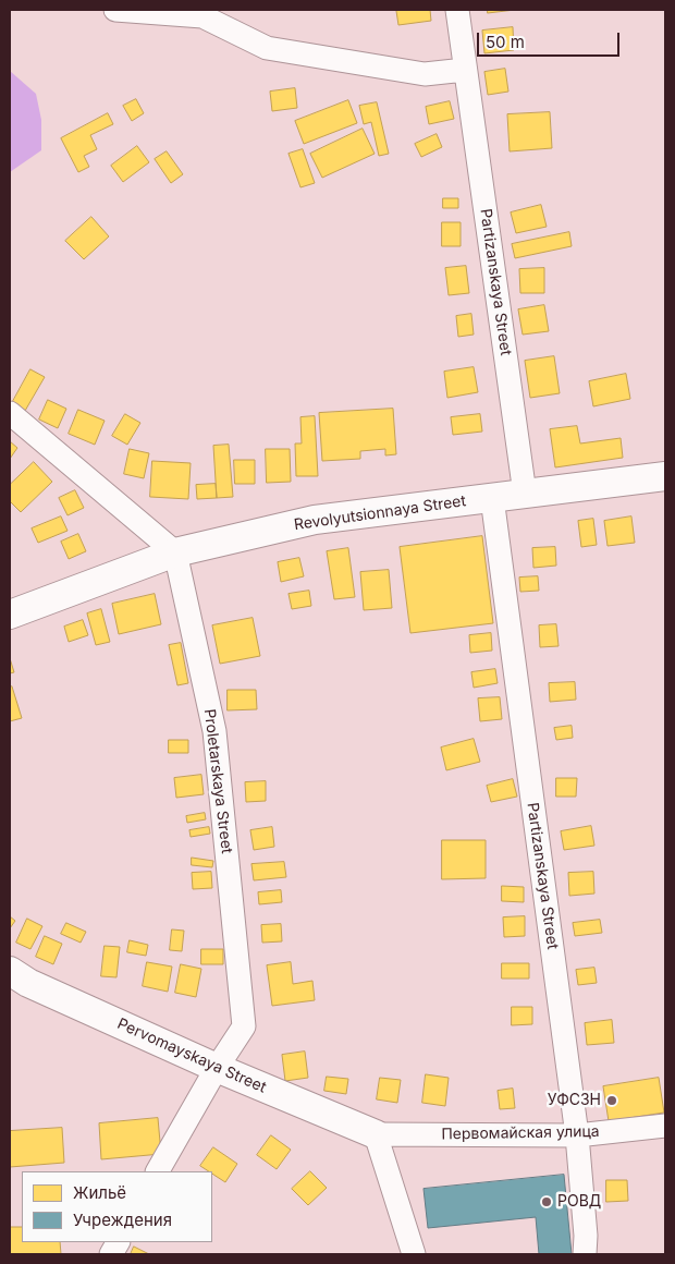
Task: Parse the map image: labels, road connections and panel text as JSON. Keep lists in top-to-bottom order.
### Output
{
  "streets": {
    "street": [
      "Partizanskaya Street",
      "Revolyutsionnaya Street",
      "Proletarskaya Street",
      "Pervomayskaya Street",
      "Первомайская улица"
    ]
  },
  "crossings": [
    ["Partizanskaya Street", "Revolyutsionnaya Street"],
    ["Partizanskaya Street", "Первомайская улица"],
    ["Revolyutsionnaya Street", "Proletarskaya Street"],
    ["Proletarskaya Street", "Pervomayskaya Street"],
    ["Pervomayskaya Street", "Первомайская улица"]
  ],
  "places": ["УФСЗН", "РОВД"],
  "legend": ["Жильё", "Учреждения"],
  "scale_bar": "50 m"
}
